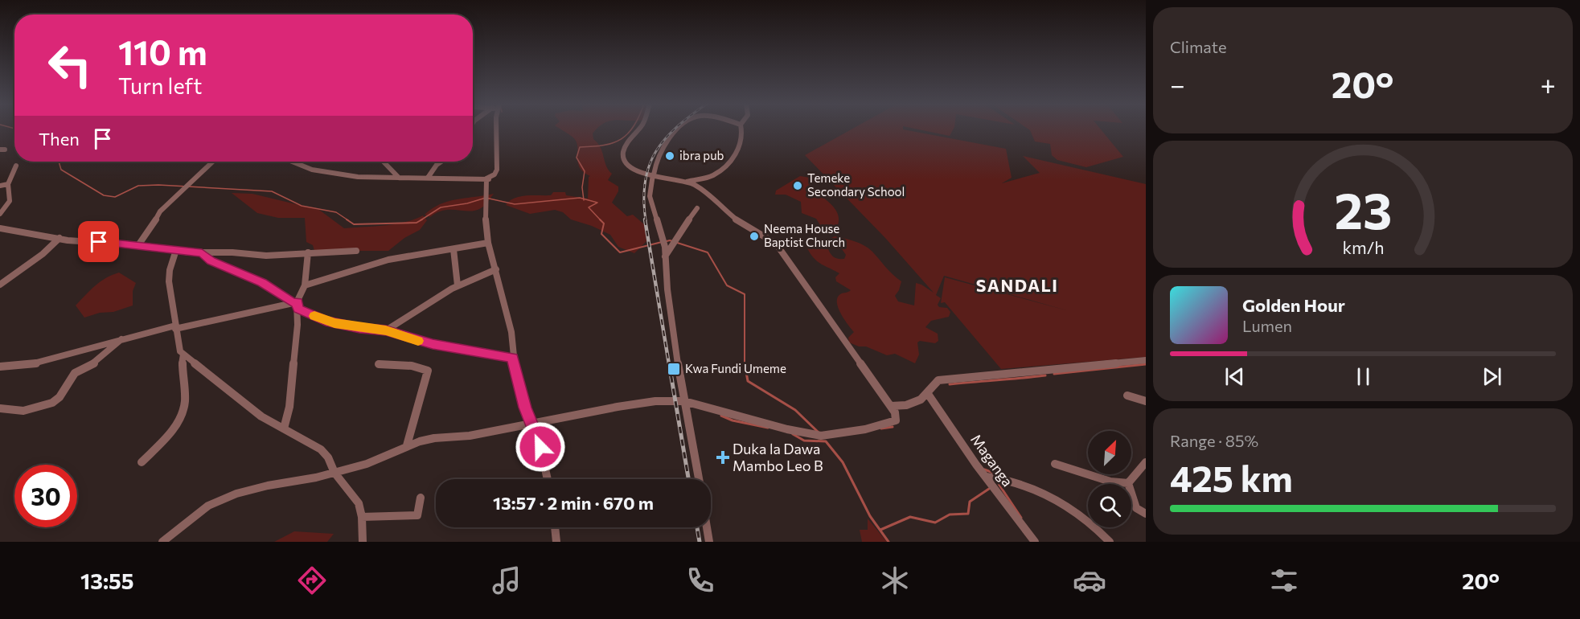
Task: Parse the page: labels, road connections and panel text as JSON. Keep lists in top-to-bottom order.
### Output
{
  "streets": {
    "street": ["Maganga"]
  },
  "districts": ["SANDALI"],
  "places": {
    "other": ["ibra pub", "Temeke Secondary School", "Neema House Baptist Church"],
    "transit": ["Kwa Fundi Umeme"],
    "health": ["Duka la Dawa Mambo Leo B"]
  },
  "north": "top right",
  "page": {
    "tile": [
      "Climate",
      ["Range · 85%", "425 km"]
    ],
    "turn": ["110 m", "Turn left"],
    "heat": ["−", "20°", "+"],
    "then": "Then",
    "song": ["Golden Hour", "Lumen"],
    "limit": "30",
    "trip": "13:57 · 2 min · 670 m",
    "tabs": ["13:55", "20°"],
    "gauge": ["23", "km/h"]
  }
}
